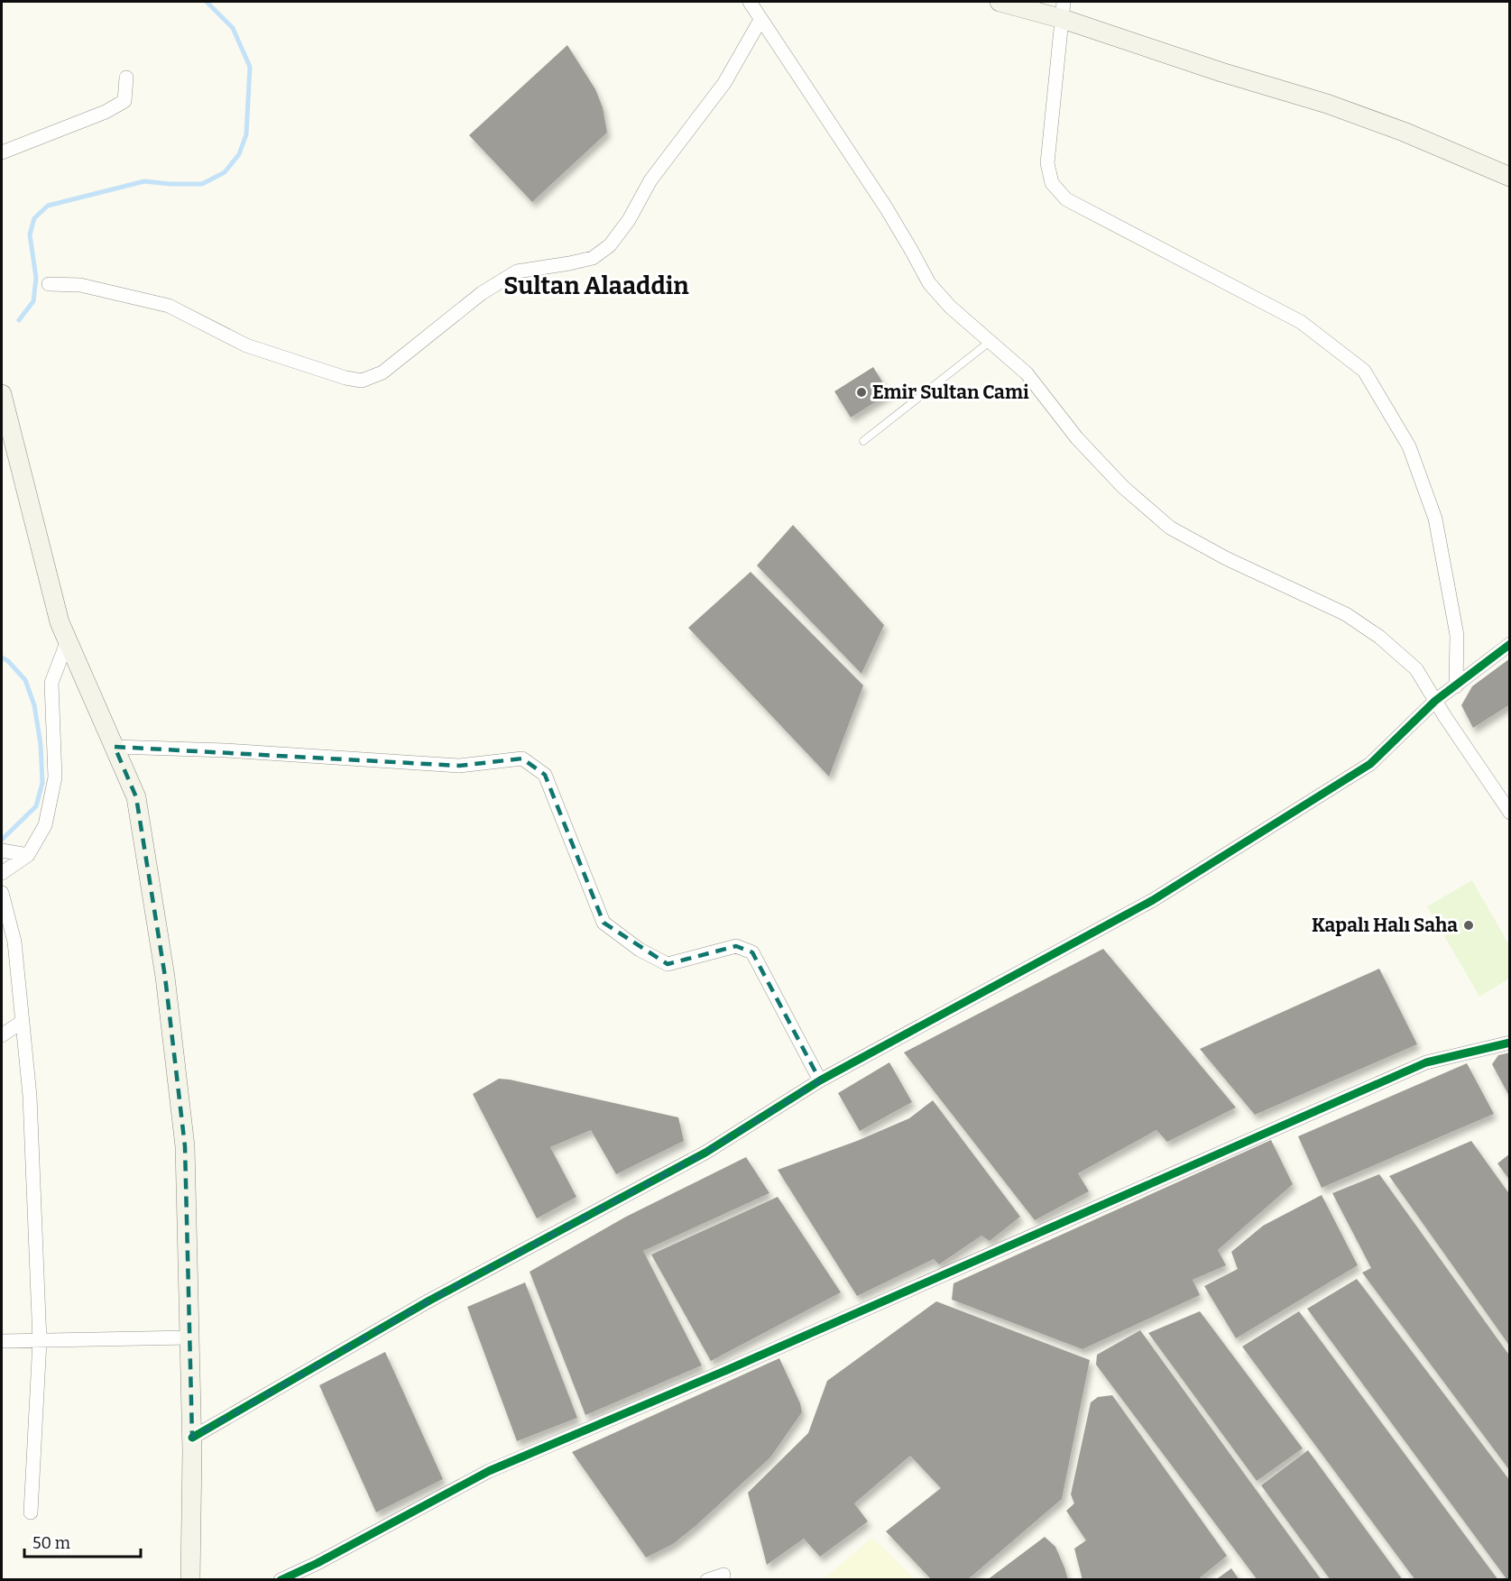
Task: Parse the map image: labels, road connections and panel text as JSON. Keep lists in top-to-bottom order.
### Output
{
  "districts": ["Sultan Alaaddin"],
  "places": ["Emir Sultan Cami", "Kapalı Halı Saha"],
  "scale_bar": "50 m"
}
